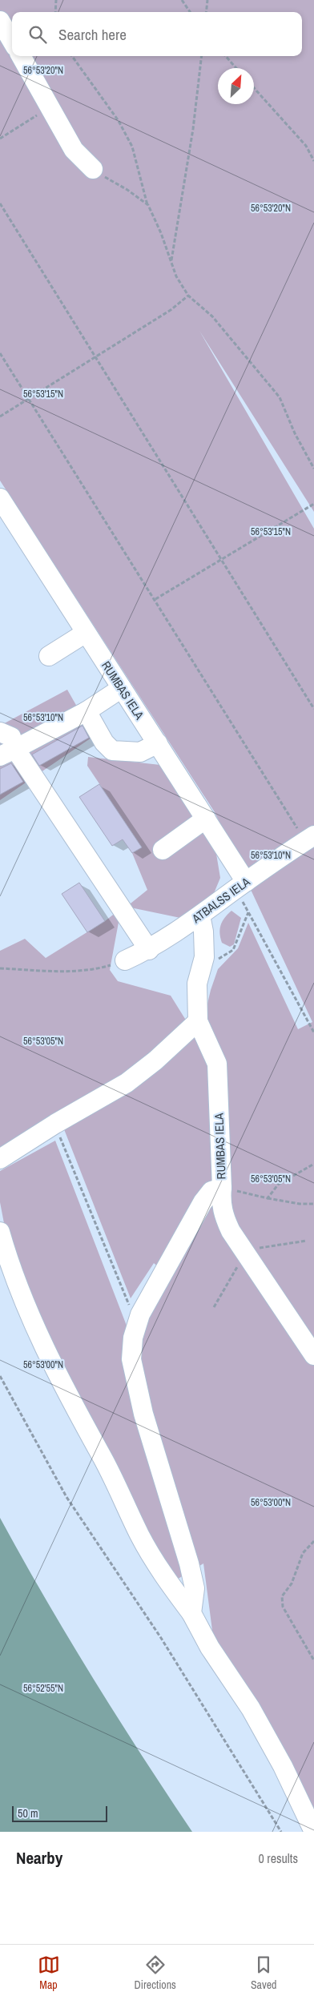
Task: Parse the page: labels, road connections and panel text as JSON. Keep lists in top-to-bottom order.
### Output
{
  "streets": {
    "street": ["RUMBAS IELA", "ATBALSS IELA"]
  },
  "crossings": [
    ["RUMBAS IELA", "ATBALSS IELA"]
  ],
  "scale_bar": "50 m",
  "north": "top right",
  "page": {
    "search": "Search here",
    "scale": "50 m",
    "heading": ["Nearby", "0 results"],
    "nav": ["Map", "Directions", "Saved"]
  },
  "coordinates": [
    "56°53'20\"N",
    "56°53'15\"N",
    "56°53'10\"N",
    "56°53'05\"N",
    "56°53'00\"N",
    "56°52'55\"N"
  ]
}
